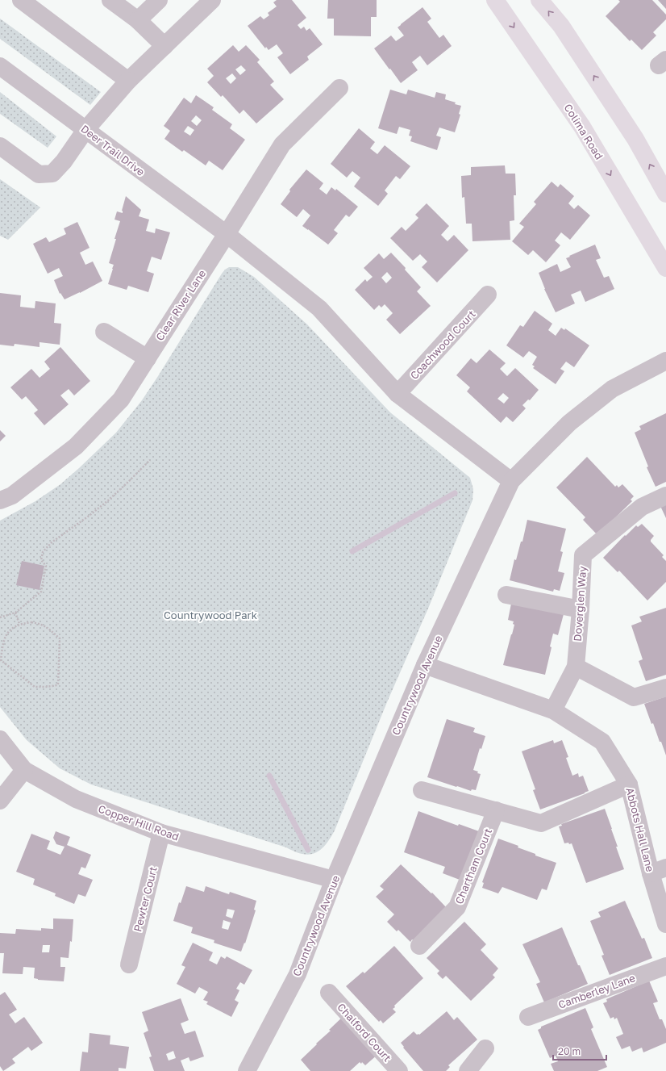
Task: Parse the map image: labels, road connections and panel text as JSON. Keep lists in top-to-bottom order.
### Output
{
  "streets": {
    "main road": ["Colima Road"],
    "street": [
      "Deer Trail Drive",
      "Clear River Lane",
      "Coachwood Court",
      "Doverglen Way",
      "Countrywood Avenue",
      "Copper Hill Road",
      "Abbots Hall Lane",
      "Chartham Court",
      "Pewter Court",
      "Camberley Lane",
      "Chalford Court"
    ]
  },
  "crossings": [
    ["Deer Trail Drive", "Clear River Lane"],
    ["Deer Trail Drive", "Coachwood Court"],
    ["Deer Trail Drive", "Countrywood Avenue"],
    ["Doverglen Way", "Abbots Hall Lane"],
    ["Countrywood Avenue", "Copper Hill Road"],
    ["Countrywood Avenue", "Abbots Hall Lane"],
    ["Copper Hill Road", "Pewter Court"]
  ],
  "parks": ["Countrywood Park"],
  "scale_bar": "20 m"
}
